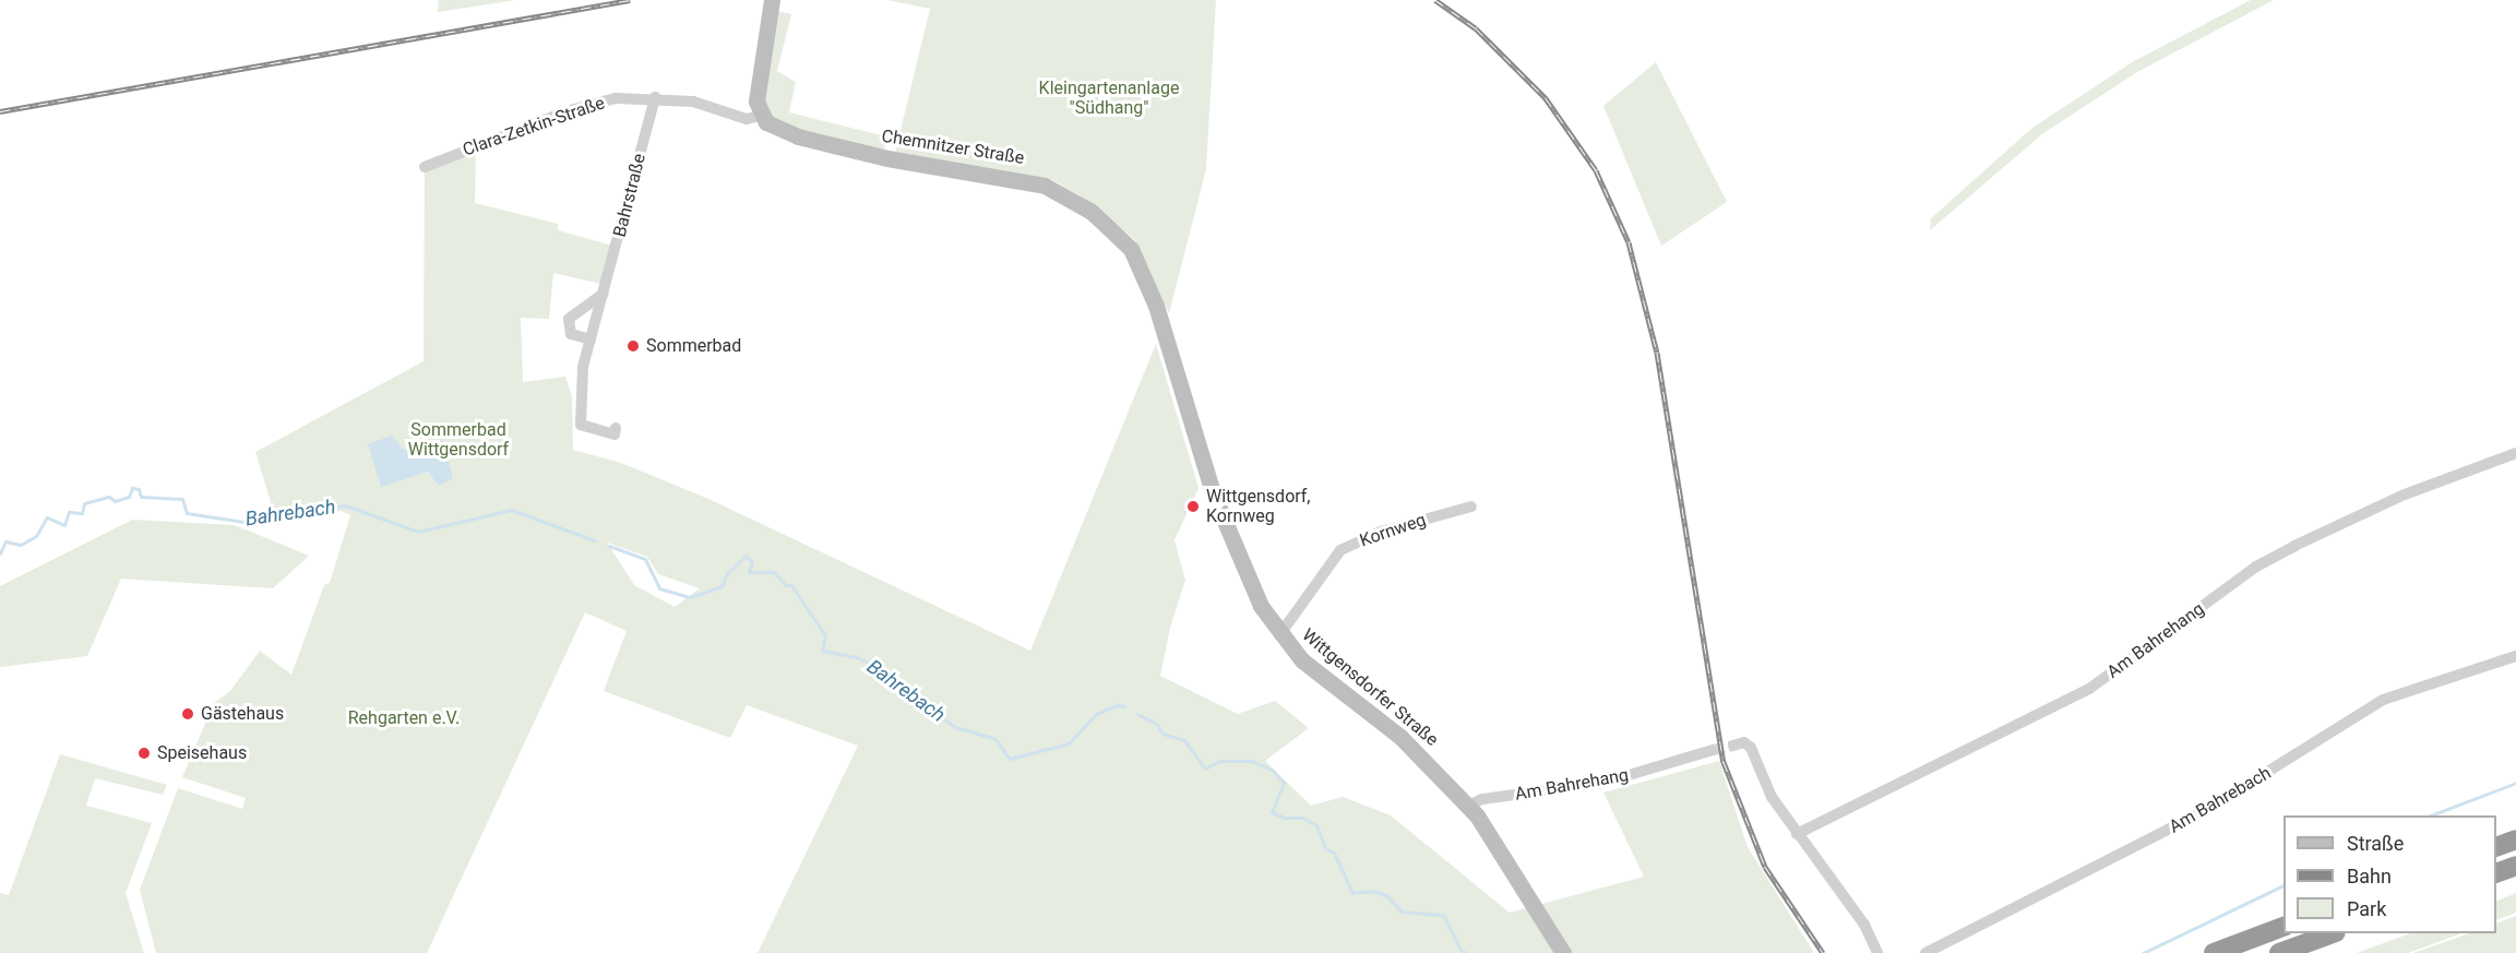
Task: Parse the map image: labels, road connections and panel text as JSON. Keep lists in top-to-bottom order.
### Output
{
  "streets": {
    "street": [
      "Clara-Zetkin-Straße",
      "Chemnitzer Straße",
      "Bahrstraße",
      "Kornweg",
      "Am Bahrehang",
      "Wittgensdorfer Straße",
      "Am Bahrebach"
    ]
  },
  "crossings": [
    ["Clara-Zetkin-Straße", "Chemnitzer Straße"],
    ["Clara-Zetkin-Straße", "Bahrstraße"],
    ["Chemnitzer Straße", "Wittgensdorfer Straße"],
    ["Kornweg", "Wittgensdorfer Straße"],
    ["Am Bahrehang", "Wittgensdorfer Straße"]
  ],
  "water": ["Bahrebach"],
  "parks": ["Kleingartenanlage \"Südhang\"", "Sommerbad Wittgensdorf", "Rehgarten e.V."],
  "places": [
    "Sommerbad",
    "Wittgensdorf, Kornweg",
    "Gästehaus",
    "Speisehaus"
  ],
  "legend": ["Straße", "Bahn", "Park"]
}
